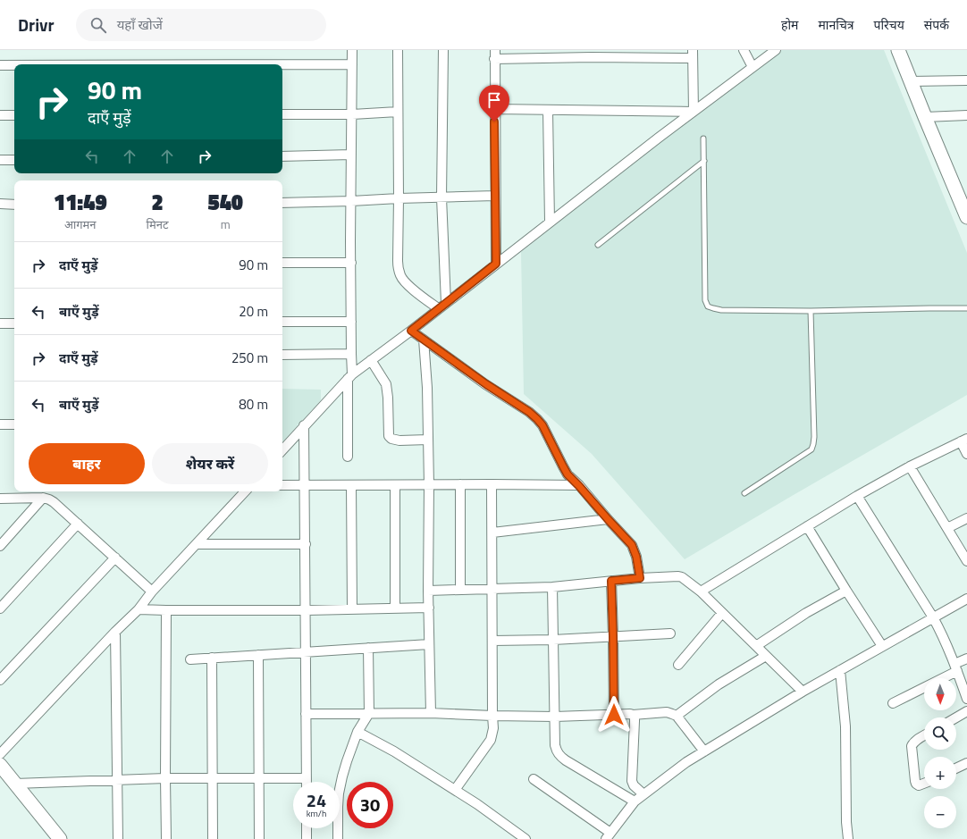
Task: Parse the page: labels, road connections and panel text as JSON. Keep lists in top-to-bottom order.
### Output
{
  "north": "bottom",
  "page": {
    "header": "Drivr",
    "search": "यहाँ खोजें",
    "nav": [
      "होम",
      "मानचित्र",
      "परिचय",
      "संपर्क"
    ],
    "turn": ["90 m", "दाएँ मुड़ें"],
    "eta": [
      "11:49",
      "आगमन",
      "2",
      "मिनट",
      "540",
      "m"
    ],
    "list": [
      {
        "name": "दाएँ मुड़ें",
        "value": "90 m"
      },
      {
        "name": "बाएँ मुड़ें",
        "value": "20 m"
      },
      {
        "name": "दाएँ मुड़ें",
        "value": "250 m"
      },
      {
        "name": "बाएँ मुड़ें",
        "value": "80 m"
      }
    ],
    "buttons": ["बाहर", "शेयर करें"],
    "map_buttons": ["+", "−"],
    "speed": "24 km/h",
    "limit": "30"
  }
}
